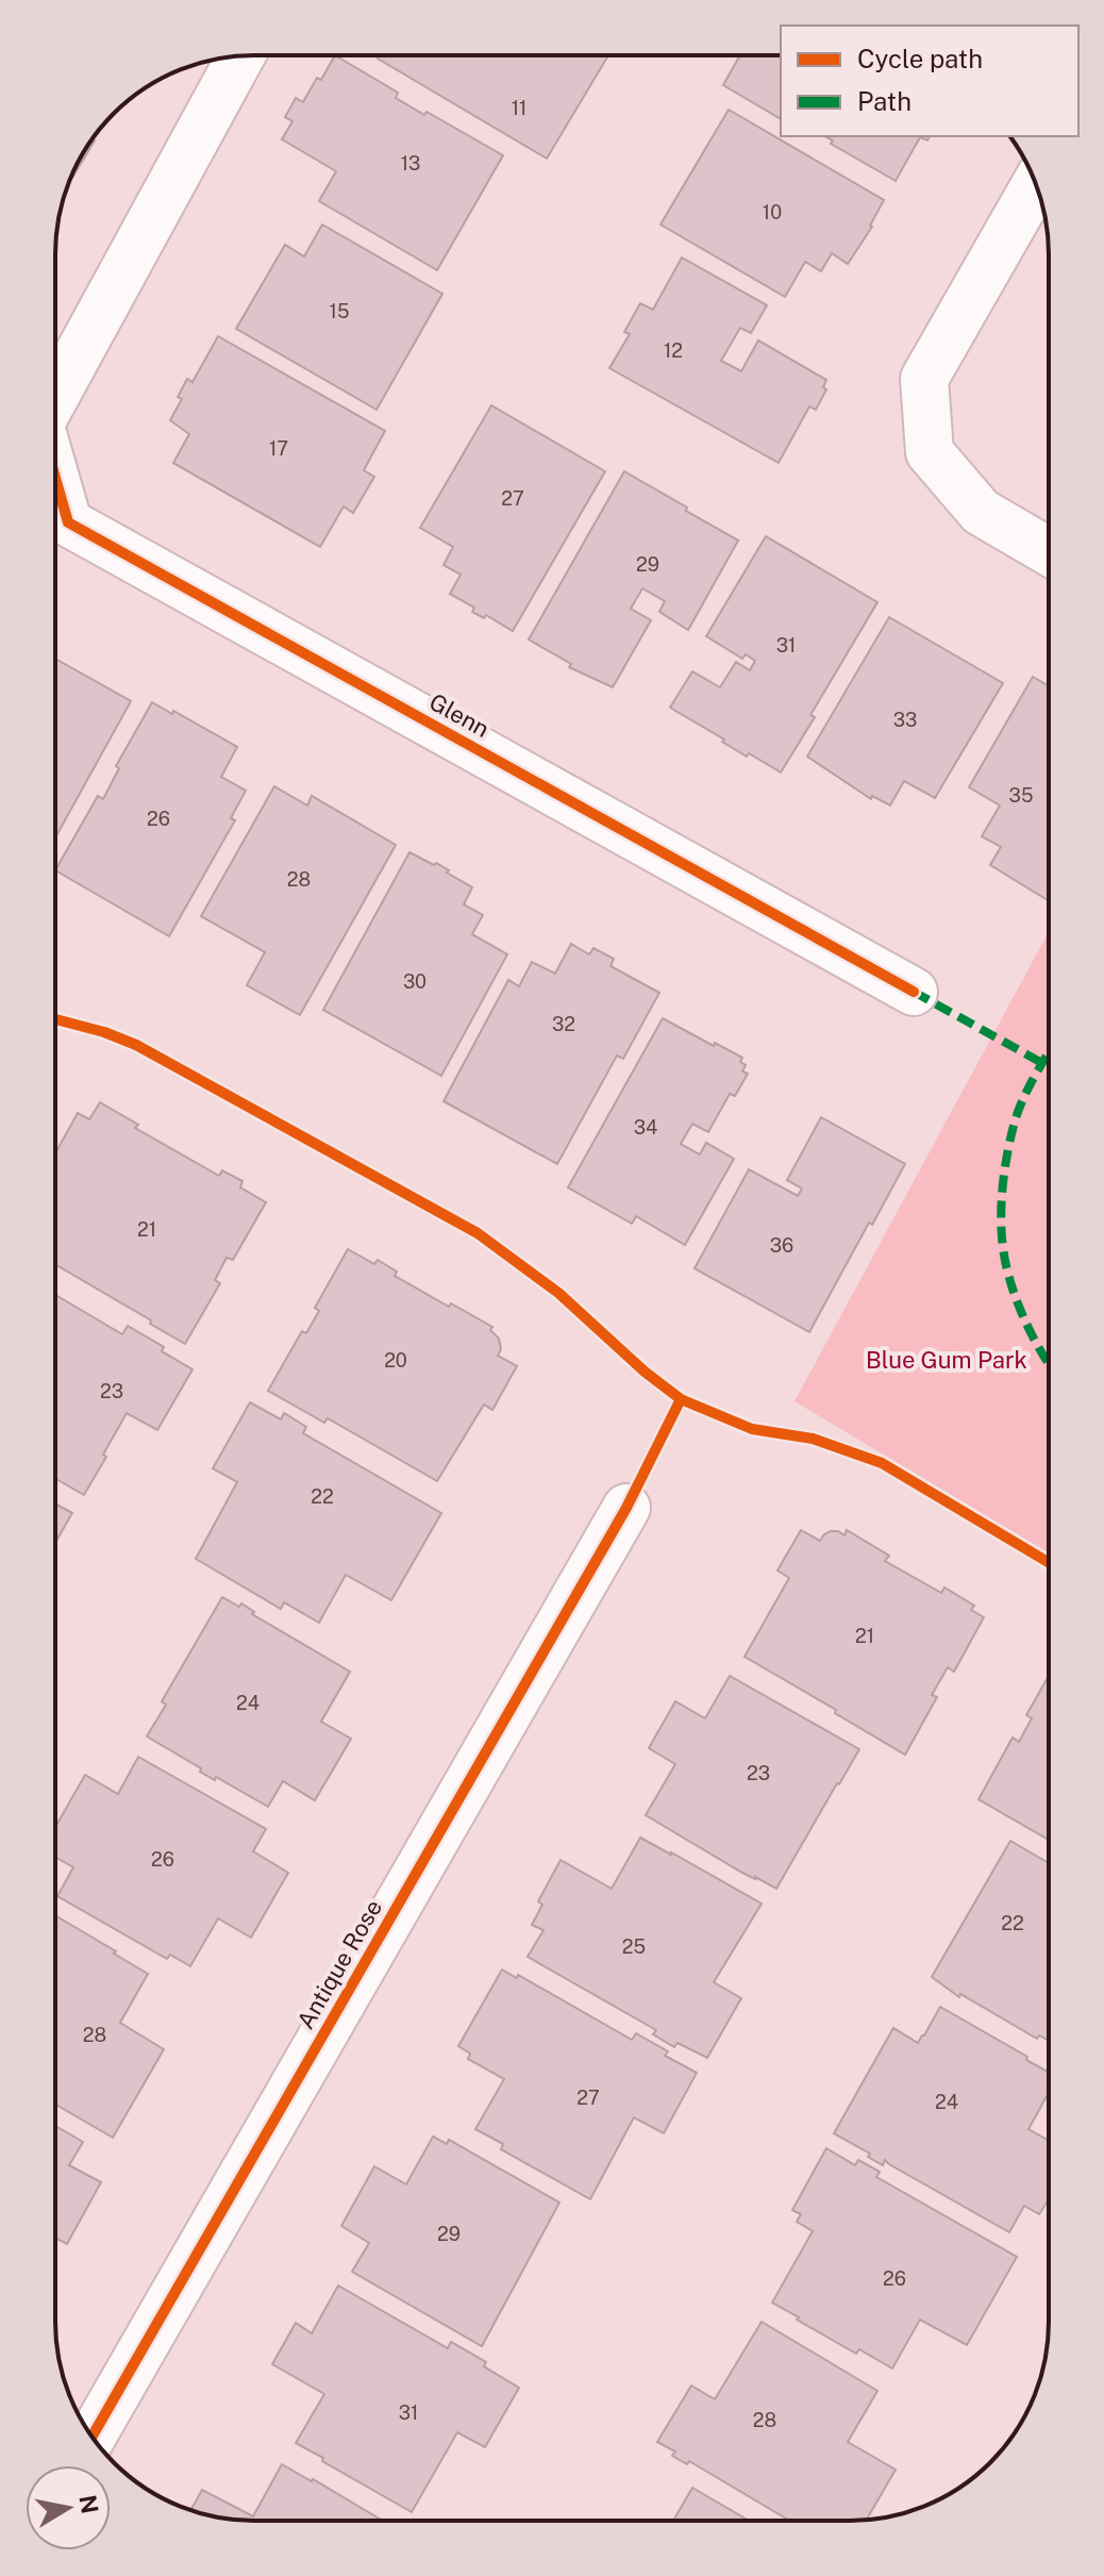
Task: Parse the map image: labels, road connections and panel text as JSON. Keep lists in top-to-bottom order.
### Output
{
  "streets": {
    "street": ["Glenn", "Antique Rose"]
  },
  "parks": ["Blue Gum Park"],
  "house_numbers": [
    "11",
    "13",
    "10",
    "15",
    "12",
    "17",
    "27",
    "29",
    "31",
    "33",
    "35",
    "26",
    "28",
    "30",
    "32",
    "34",
    "21",
    "36",
    "20",
    "23",
    "22",
    "21",
    "24",
    "23",
    "26",
    "22",
    "25",
    "28",
    "27",
    "24",
    "29",
    "26",
    "31",
    "28"
  ],
  "legend": ["Cycle path", "Path"],
  "north": "right"
}
